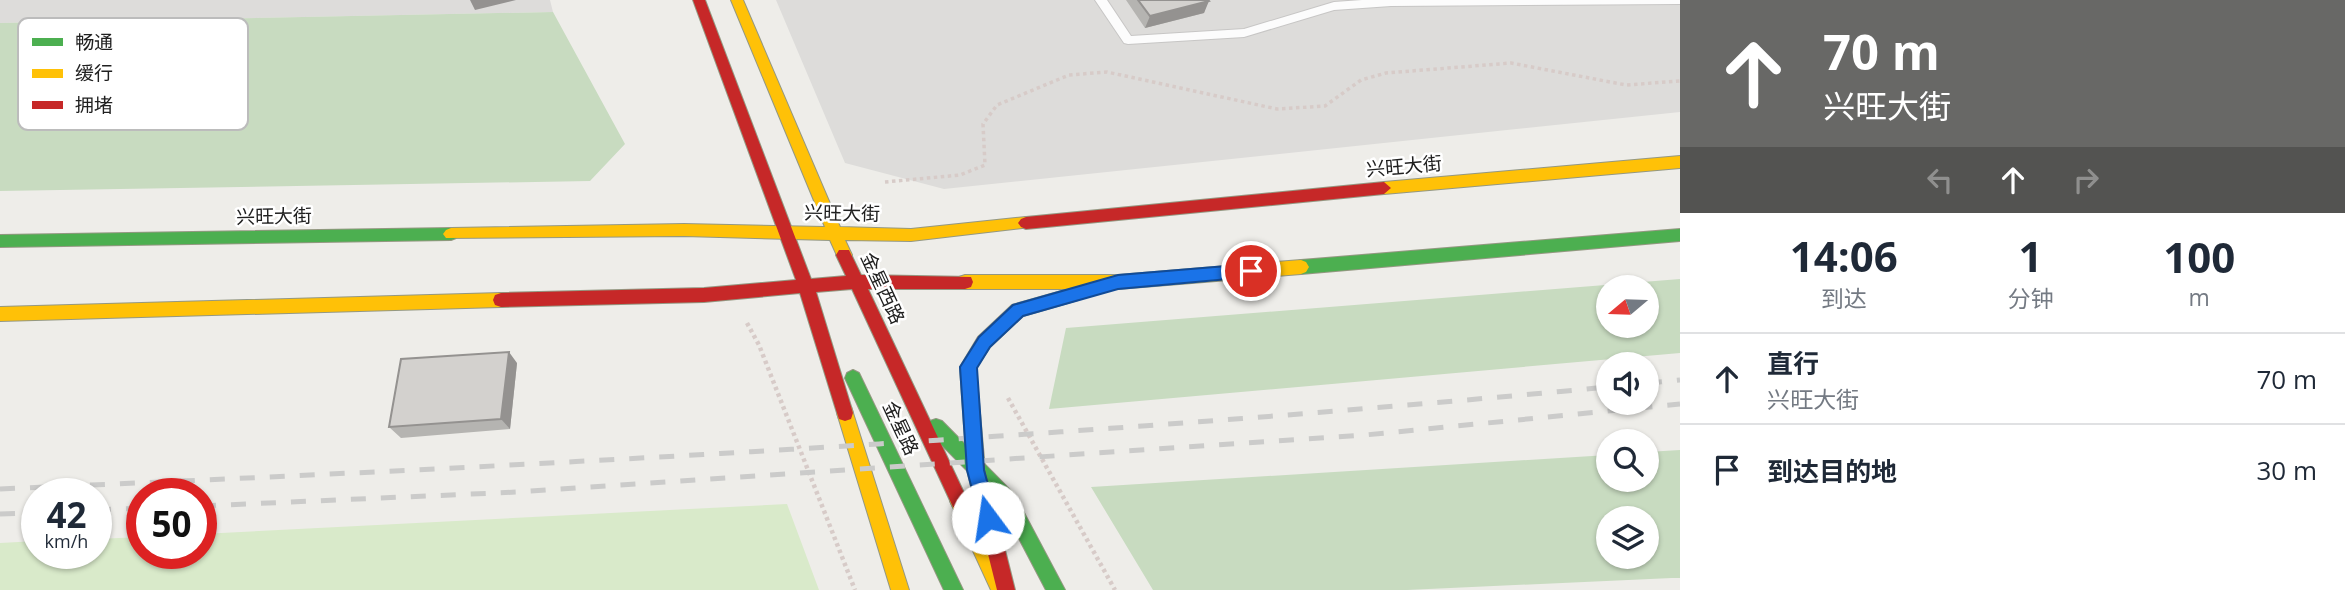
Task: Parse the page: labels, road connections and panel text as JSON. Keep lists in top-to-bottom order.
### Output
{
  "streets": {
    "main road": ["兴旺大街", "金星西路", "金星路"]
  },
  "crossings": [
    ["兴旺大街", "金星西路"]
  ],
  "legend": ["畅通", "缓行", "拥堵"],
  "north": "left",
  "page": {
    "turn": ["70 m", "兴旺大街"],
    "eta": [
      "14:06",
      "到达",
      "1",
      "分钟",
      "100",
      "m"
    ],
    "list": [
      {
        "name": "直行",
        "note": "兴旺大街",
        "value": "70 m"
      },
      {
        "name": "到达目的地",
        "value": "30 m"
      }
    ],
    "speed": "42 km/h",
    "limit": "50"
  }
}
